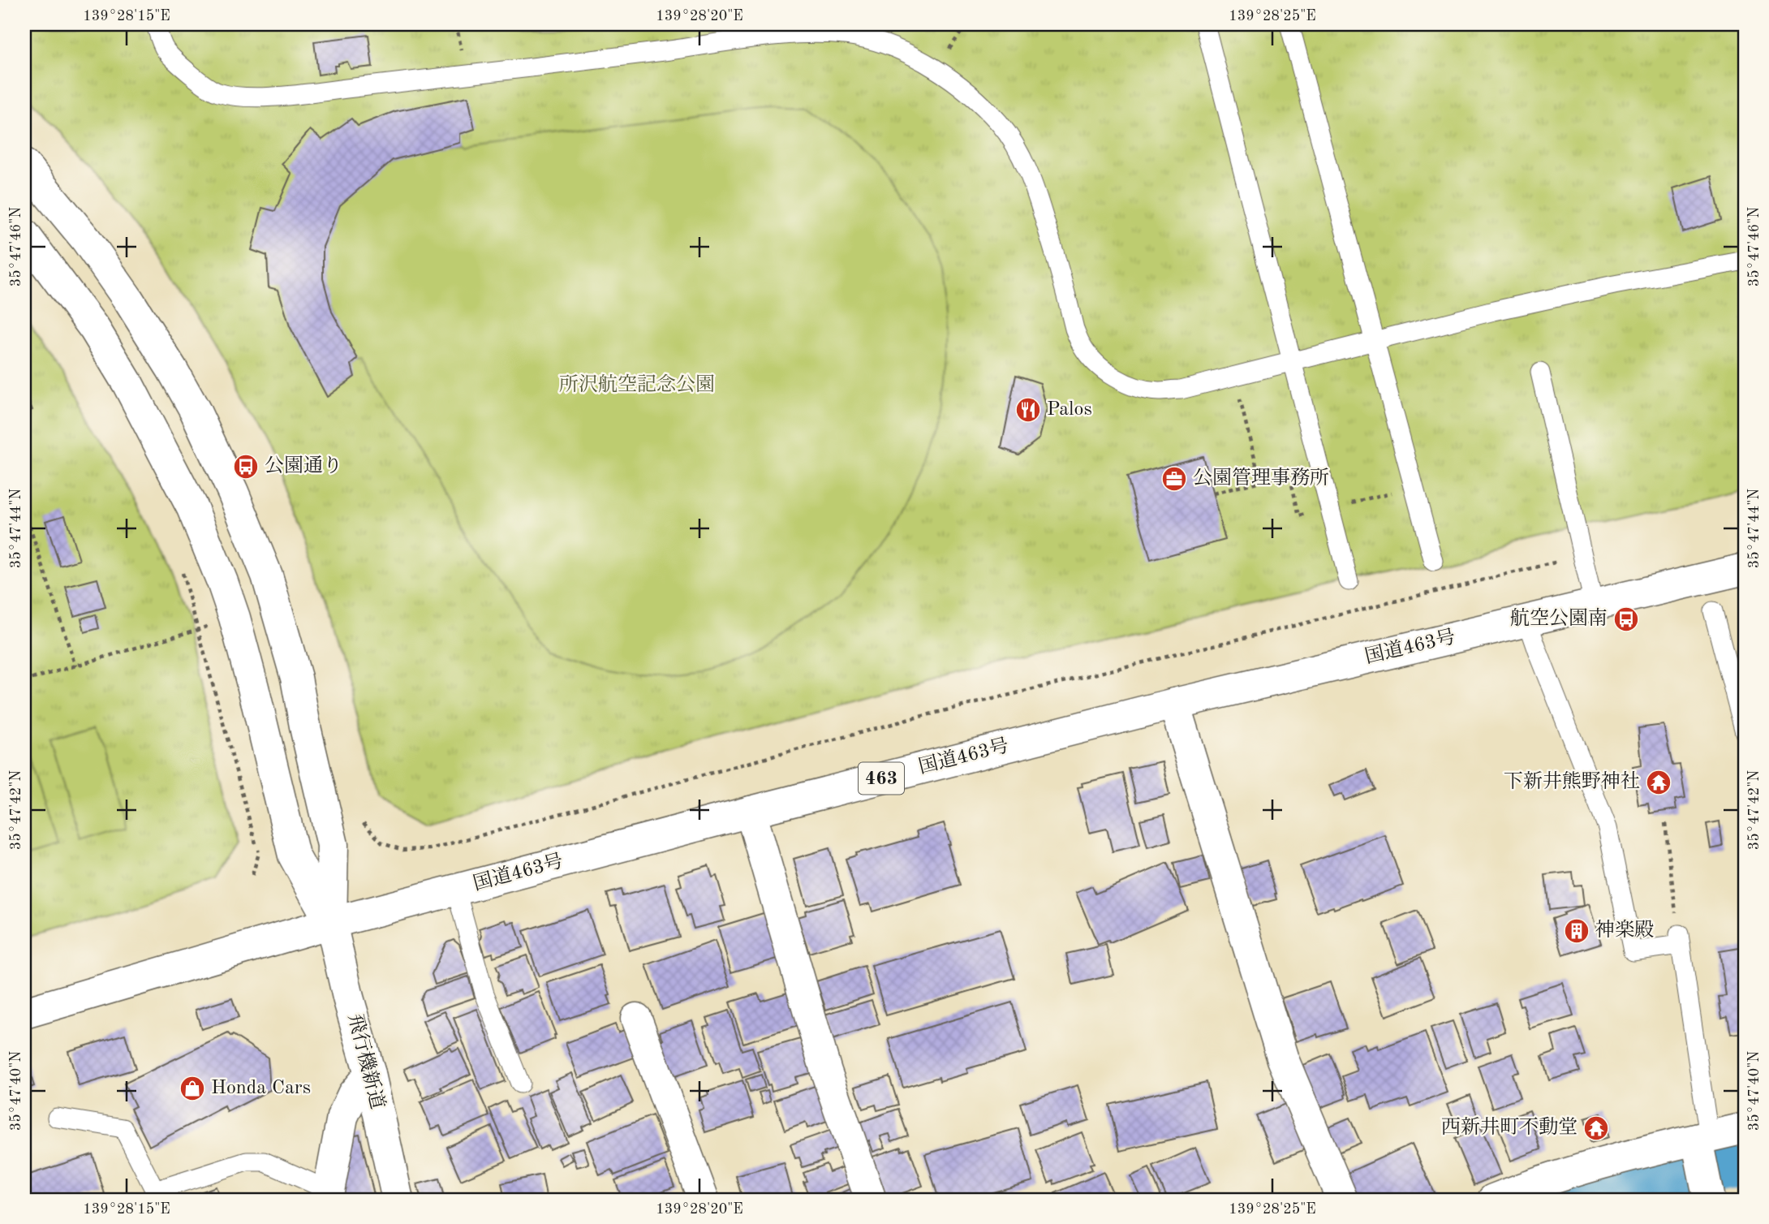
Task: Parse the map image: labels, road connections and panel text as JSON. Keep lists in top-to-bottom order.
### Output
{
  "streets": {
    "main road": ["国道463号", "463", "飛行機新道"]
  },
  "crossings": [
    ["国道463号", "飛行機新道"]
  ],
  "parks": ["所沢航空記念公園"],
  "places": {
    "restaurant": ["Palos"],
    "bus stop": ["公園通り", "航空公園南"],
    "office": ["公園管理事務所"],
    "temple": ["下新井熊野神社", "西新井町不動堂"],
    "building": ["神楽殿"],
    "shop": ["Honda Cars"]
  },
  "coordinates": [
    "139°28'15\"E",
    "139°28'20\"E",
    "139°28'25\"E",
    "35°47'46\"N",
    "35°47'44\"N",
    "35°47'42\"N",
    "35°47'40\"N"
  ]
}
